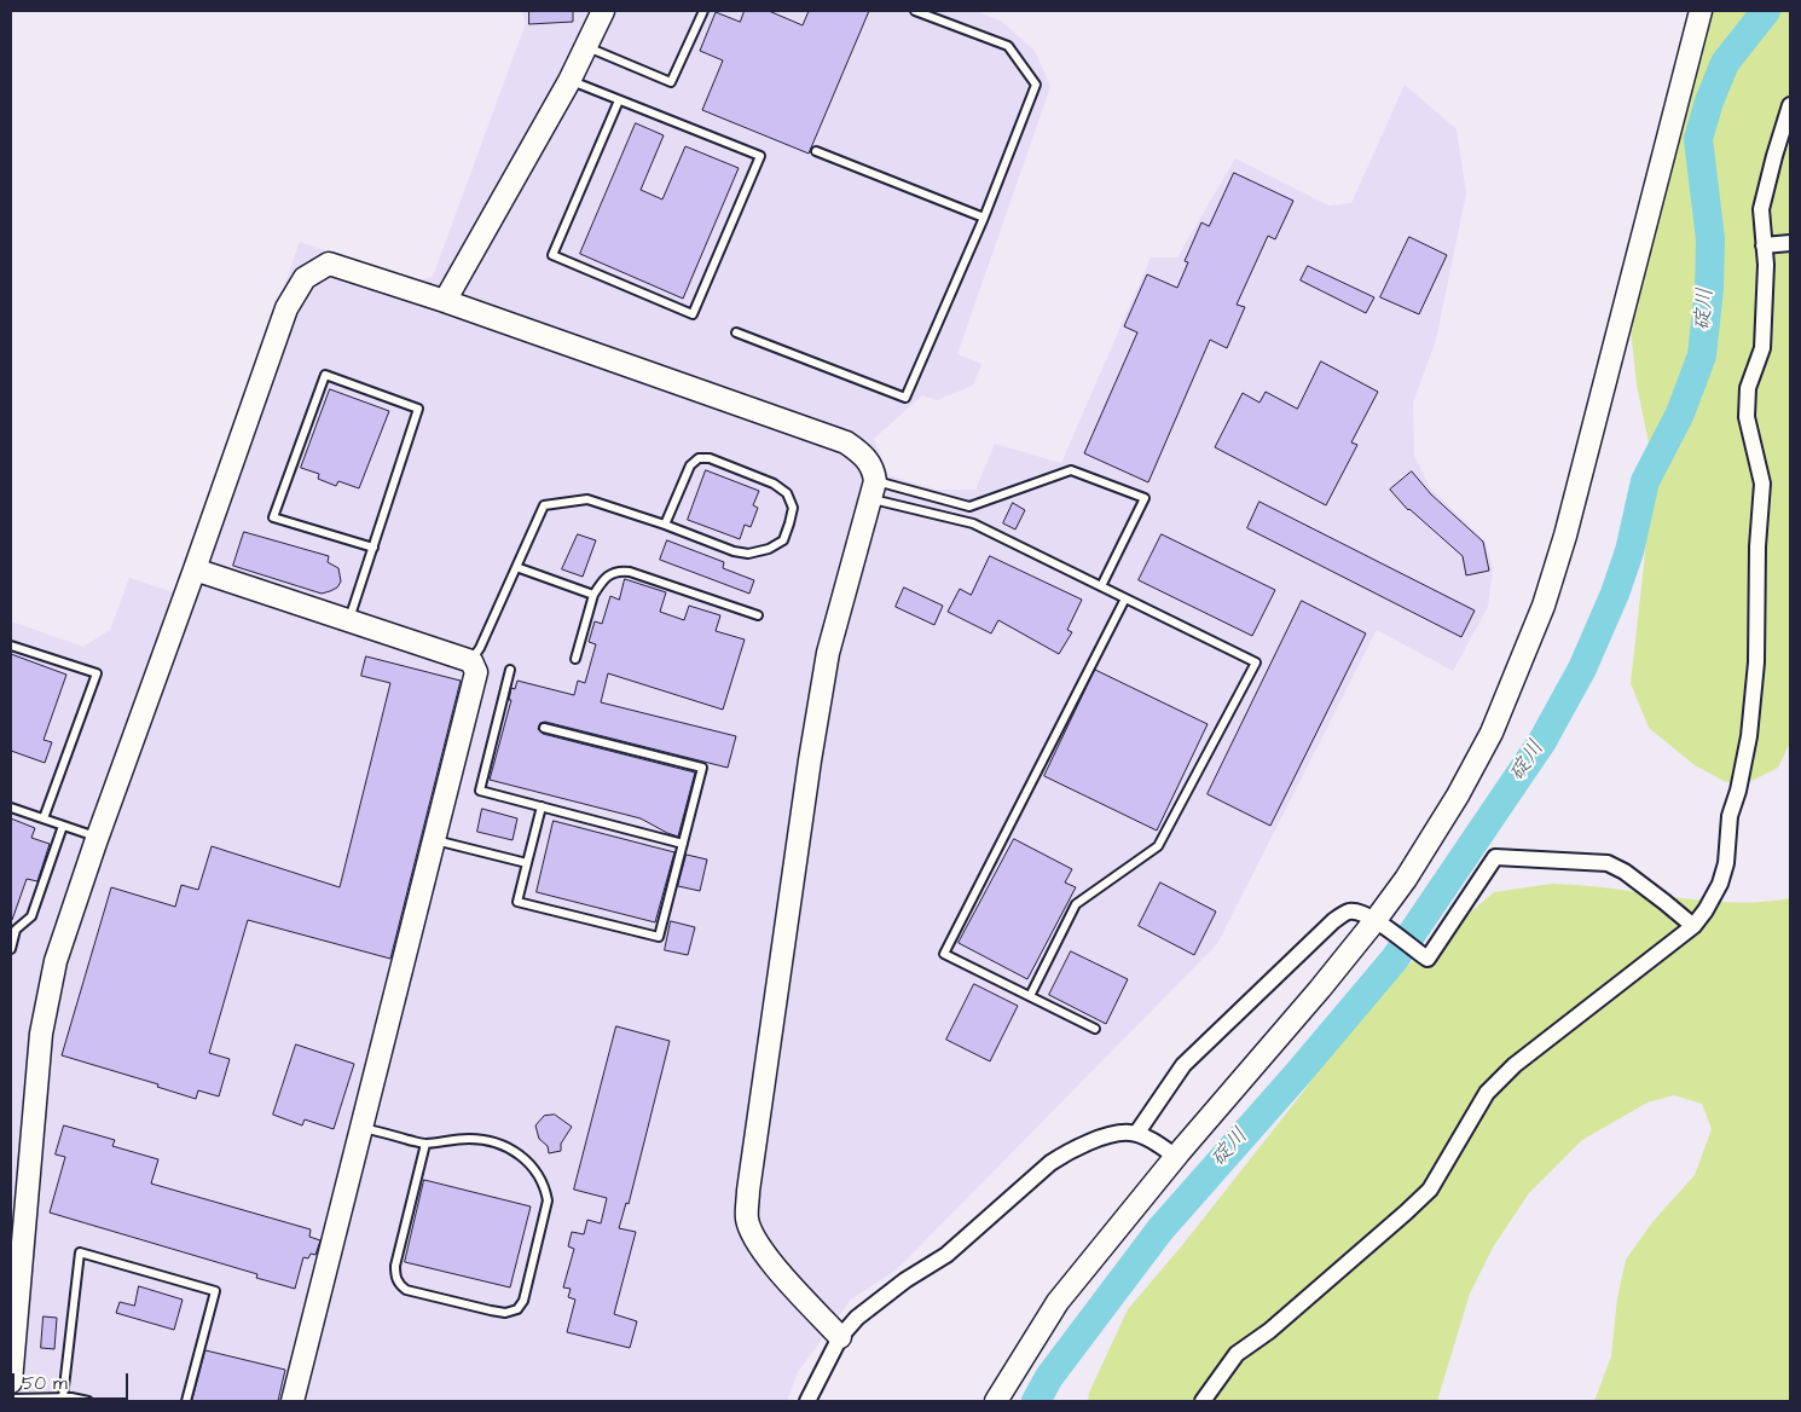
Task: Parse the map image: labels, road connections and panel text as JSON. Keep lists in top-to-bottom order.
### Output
{
  "water": ["碇川"],
  "scale_bar": "50 m"
}
